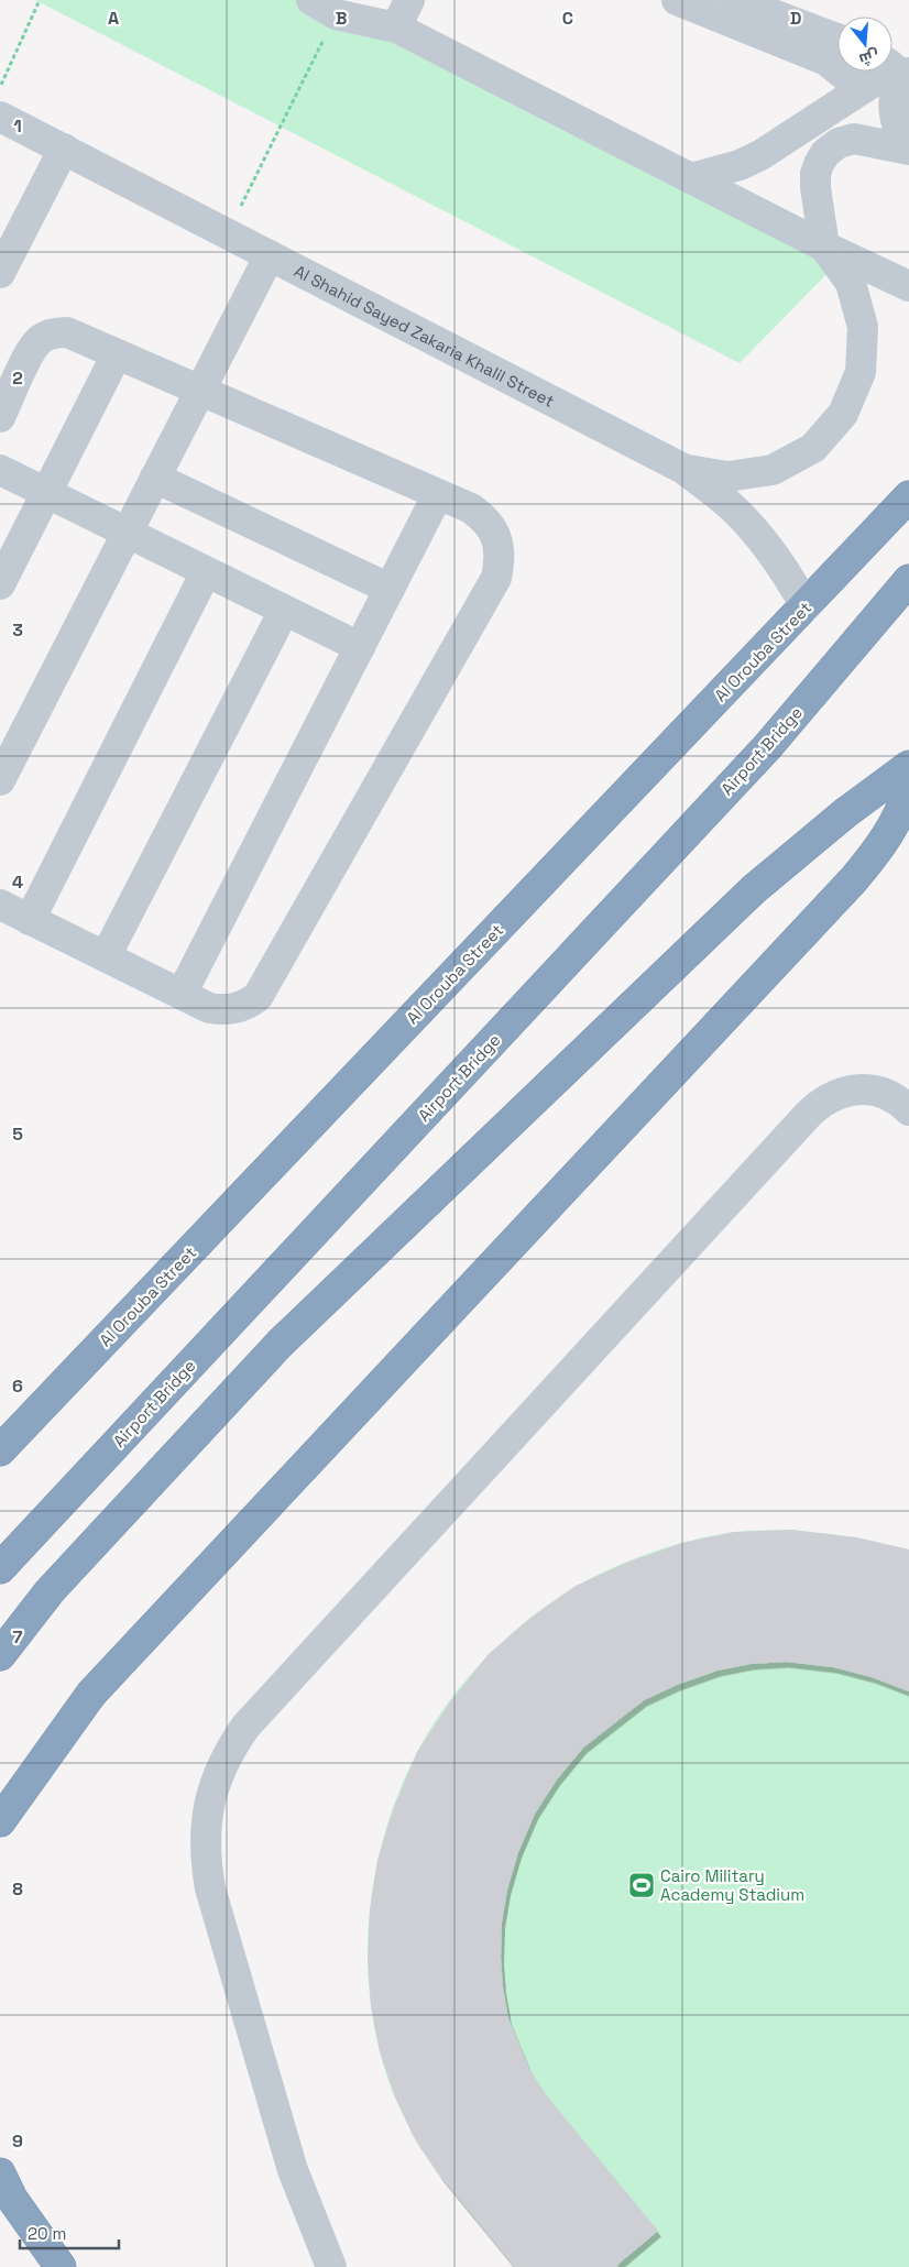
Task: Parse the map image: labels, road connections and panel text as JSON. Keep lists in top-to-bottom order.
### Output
{
  "streets": {
    "highway": ["Al Orouba Street", "Airport Bridge"],
    "street": ["Al Shahid Sayed Zakaria Khalil Street"]
  },
  "crossings": [
    ["Al Shahid Sayed Zakaria Khalil Street", "Al Orouba Street"]
  ],
  "places": {
    "sports": ["Cairo Military Academy Stadium"]
  },
  "scale_bar": "20 m",
  "north": "bottom",
  "grid": {
    "columns": [
      "A",
      "B",
      "C",
      "D"
    ],
    "rows": [
      "1",
      "2",
      "3",
      "4",
      "5",
      "6",
      "7",
      "8",
      "9"
    ]
  }
}
